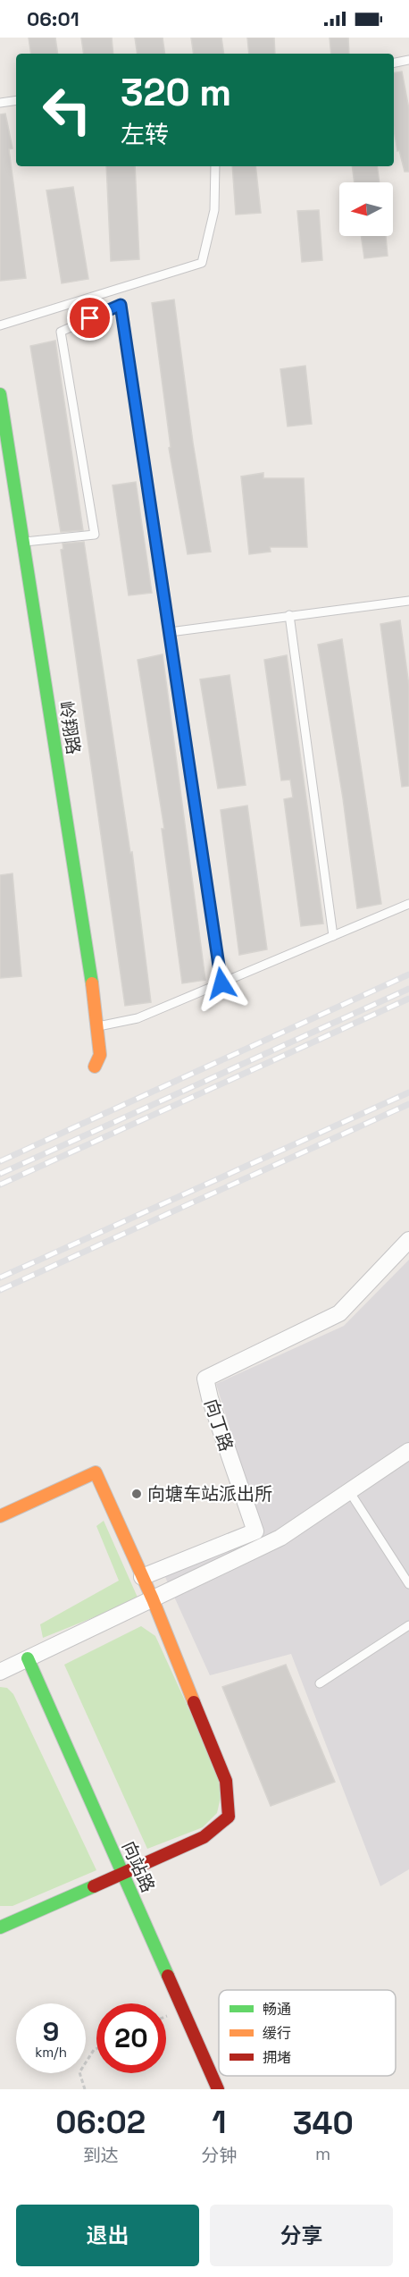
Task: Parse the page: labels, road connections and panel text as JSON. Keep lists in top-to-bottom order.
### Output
{
  "streets": {
    "street": ["岭翔路", "向丁路", "向站路"]
  },
  "places": ["向塘车站派出所"],
  "legend": ["畅通", "缓行", "拥堵"],
  "north": "left",
  "page": {
    "status": "06:01",
    "turn": ["320 m", "左转"],
    "speed": "9 km/h",
    "limit": "20",
    "eta": [
      "06:02",
      "到达",
      "1",
      "分钟",
      "340",
      "m"
    ],
    "buttons": ["退出", "分享"]
  }
}
